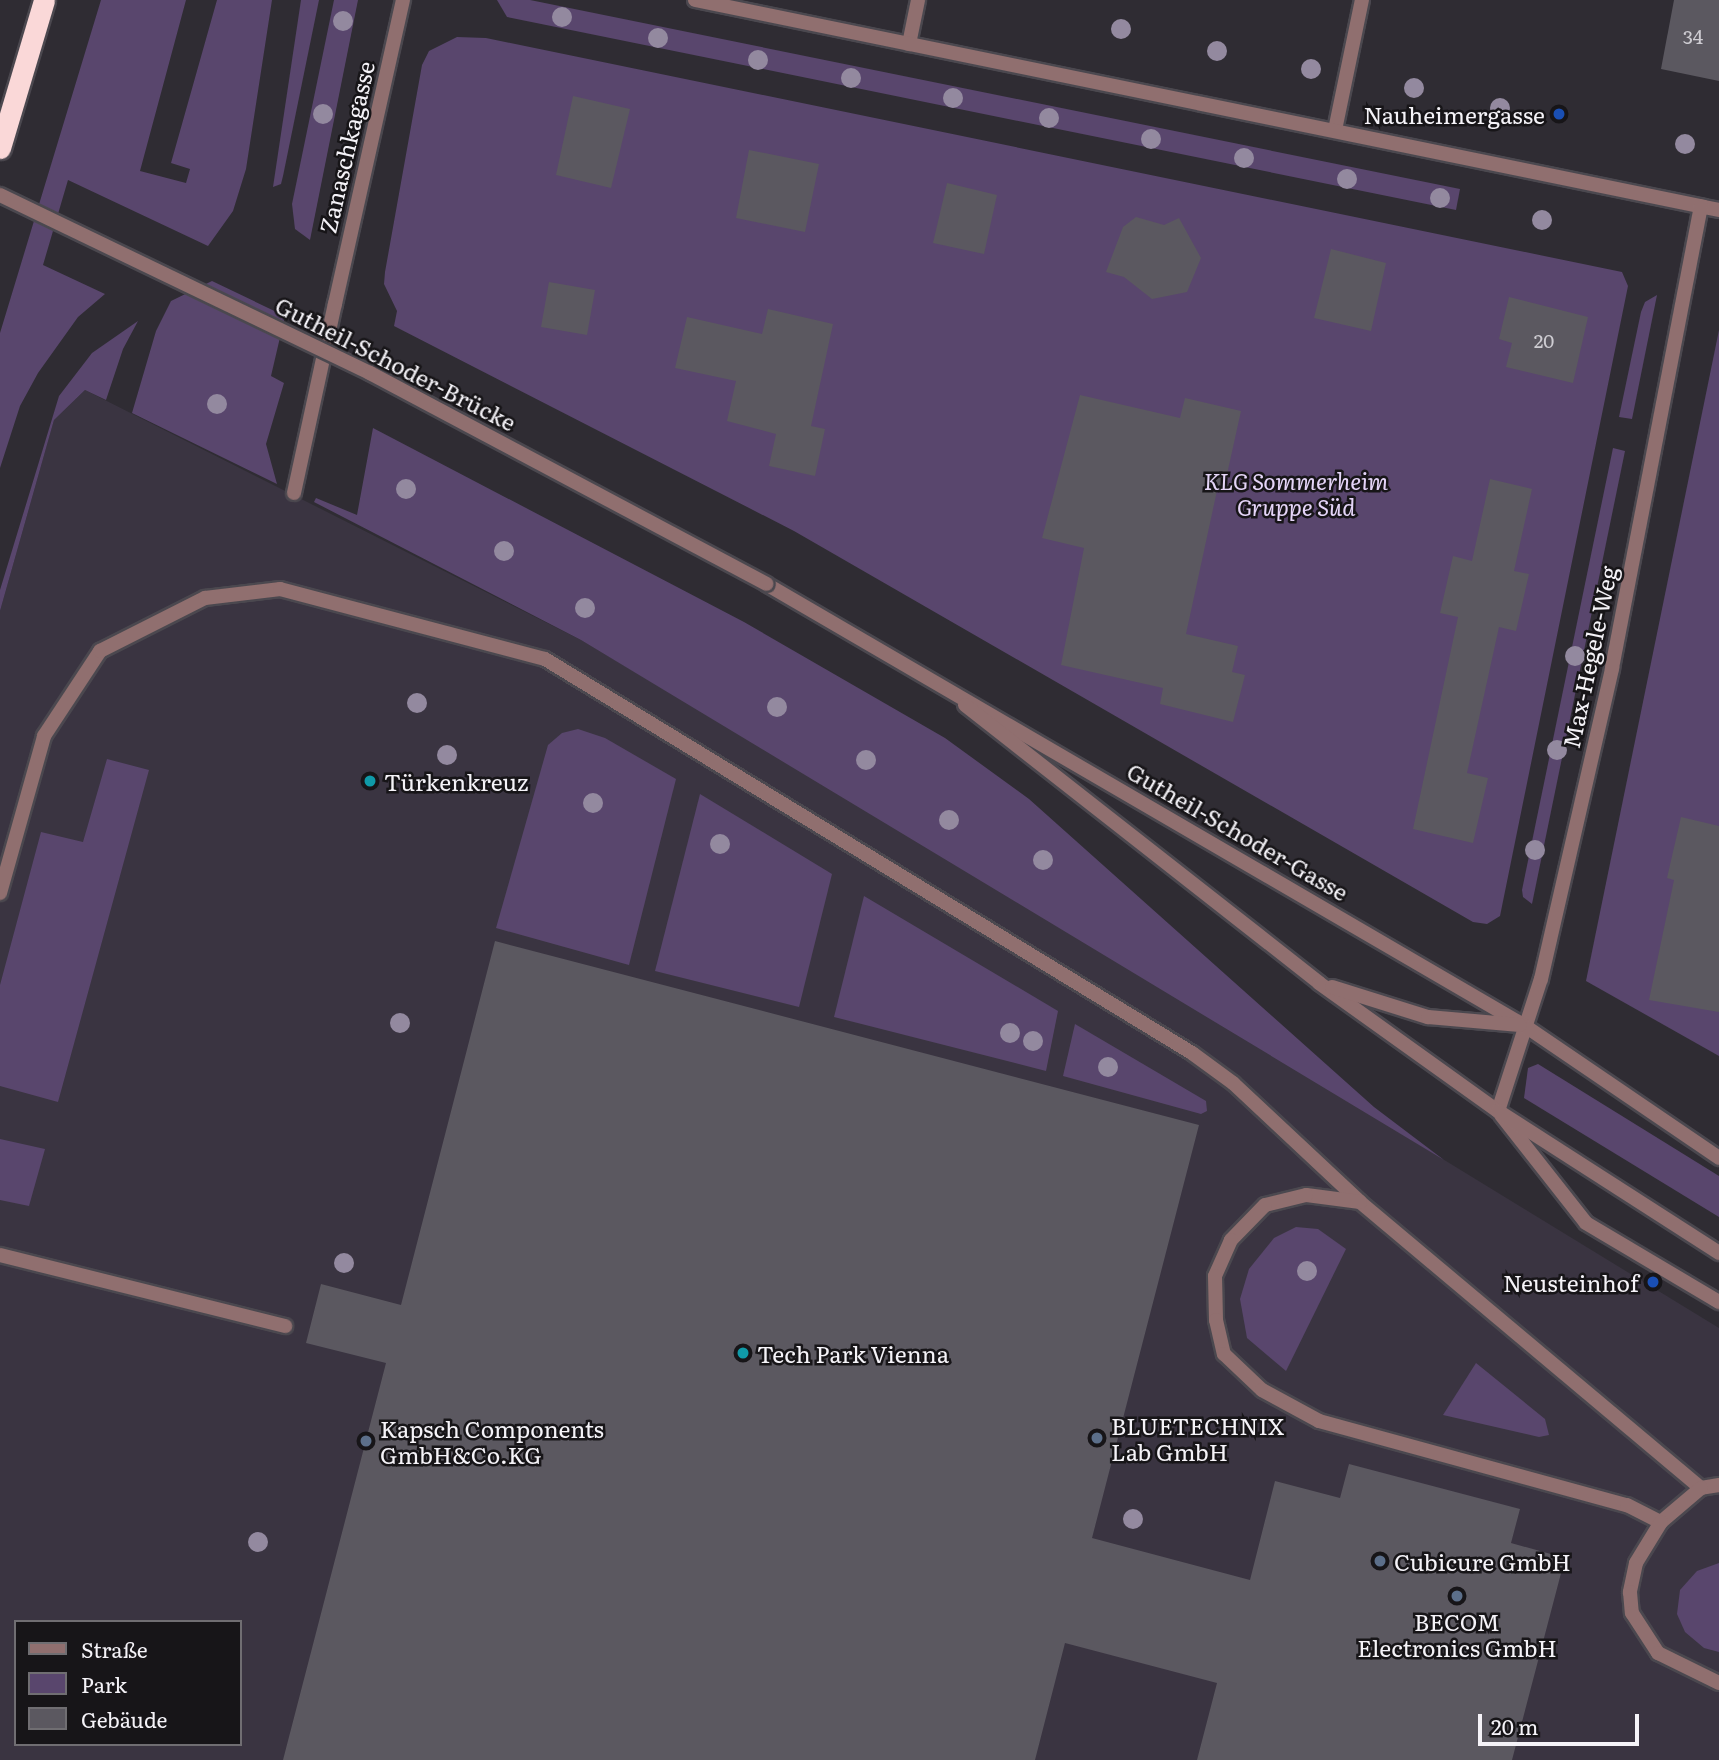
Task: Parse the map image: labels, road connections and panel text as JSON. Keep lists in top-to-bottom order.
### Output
{
  "streets": {
    "street": [
      "Zanaschkagasse",
      "Gutheil-Schoder-Brücke",
      "Max-Hegele-Weg",
      "Gutheil-Schoder-Gasse"
    ]
  },
  "crossings": [
    ["Gutheil-Schoder-Brücke", "Gutheil-Schoder-Gasse"],
    ["Max-Hegele-Weg", "Gutheil-Schoder-Gasse"]
  ],
  "parks": ["KLG Sommerheim Gruppe Süd"],
  "places": [
    "Nauheimergasse",
    "Türkenkreuz",
    "Neusteinhof",
    "Tech Park Vienna",
    "BLUETECHNIX Lab GmbH",
    "Kapsch Components GmbH&Co.KG",
    "Cubicure GmbH",
    "BECOM Electronics GmbH"
  ],
  "house_numbers": ["34", "20"],
  "legend": ["Straße", "Park", "Gebäude"],
  "scale_bar": "20 m"
}
